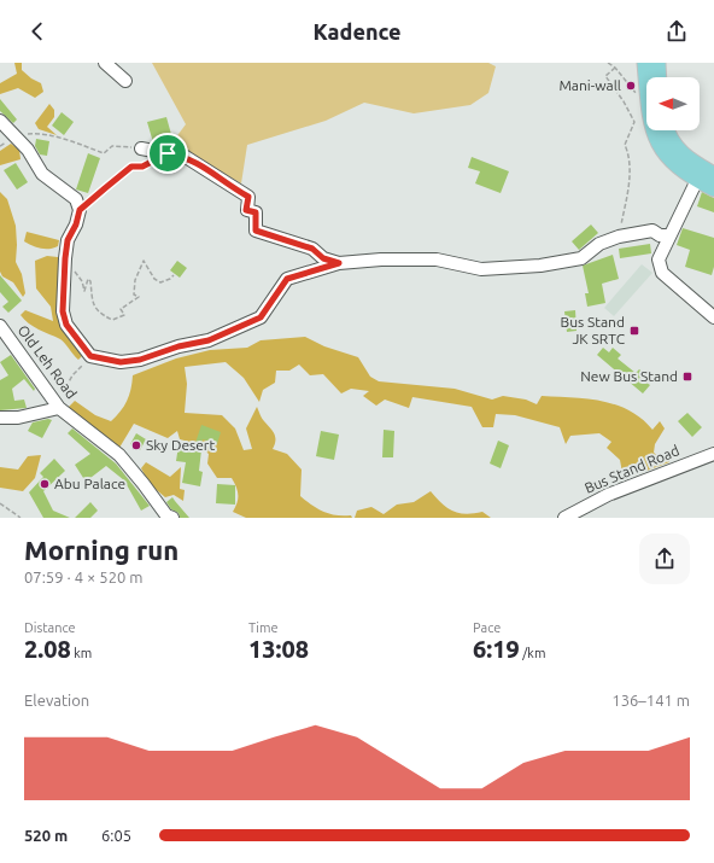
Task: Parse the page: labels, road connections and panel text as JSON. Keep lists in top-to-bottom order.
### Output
{
  "streets": {
    "street": ["Old Leh Road", "Bus Stand Road"]
  },
  "places": {
    "other": ["Mani-wall", "Sky Desert", "Abu Palace"],
    "transit": ["Bus Stand JK SRTC", "New Bus Stand"]
  },
  "north": "left",
  "page": {
    "header": "Kadence",
    "heading": ["Morning run", "07:59 · 4 × 520 m"],
    "stats": [
      ["Distance", "2.08 km"],
      ["Time", "13:08"],
      ["Pace", "6:19 /km"]
    ],
    "chart": ["Elevation", "136–141 m"],
    "list": [
      {
        "name": "520 m",
        "note": "6:05"
      }
    ]
  }
}
